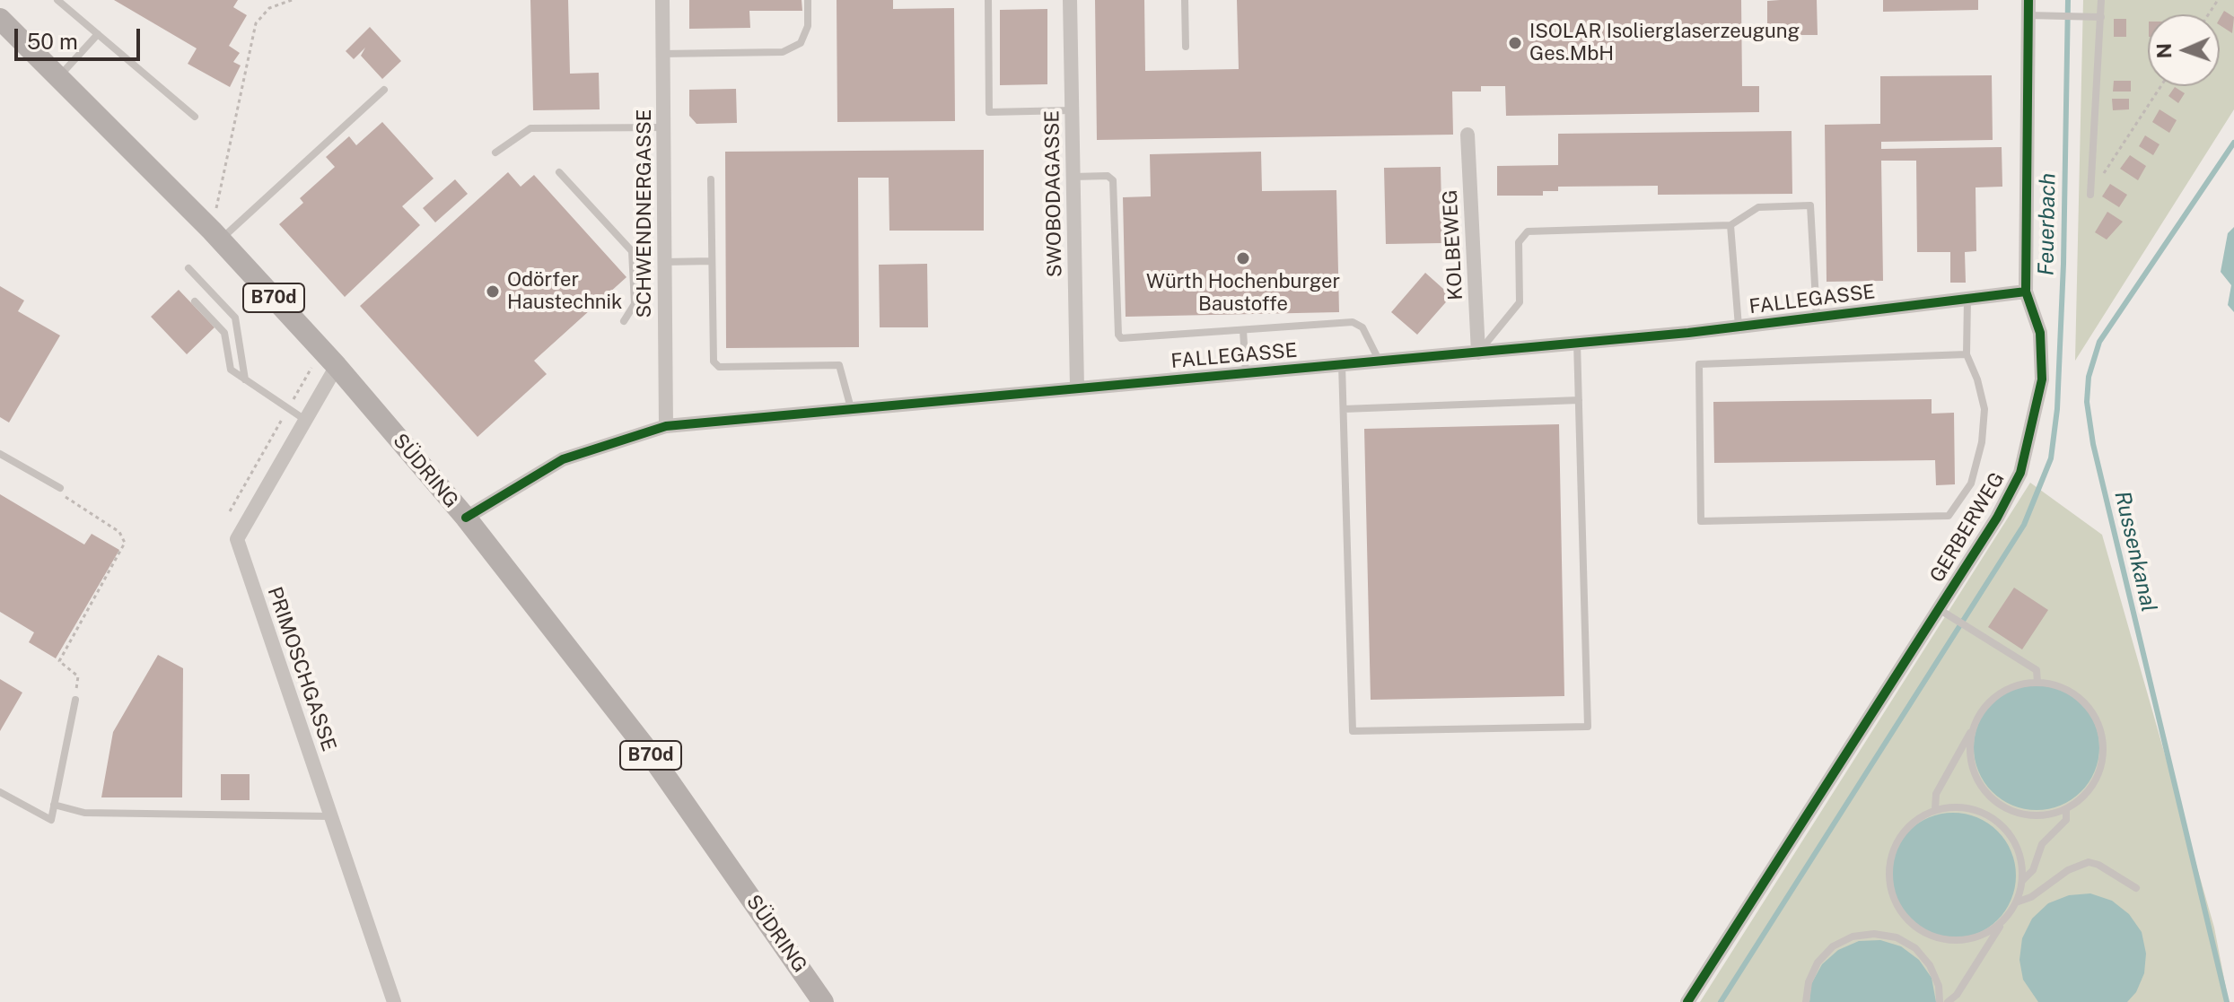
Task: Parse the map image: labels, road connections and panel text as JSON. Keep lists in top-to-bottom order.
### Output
{
  "streets": {
    "main road": ["B70d", "SÜDRING"],
    "street": [
      "SWOBODAGASSE",
      "SCHWENDNERGASSE",
      "KOLBEWEG",
      "FALLEGASSE",
      "GERBERWEG",
      "PRIMOSCHGASSE"
    ]
  },
  "crossings": [
    ["SWOBODAGASSE", "FALLEGASSE"],
    ["SCHWENDNERGASSE", "FALLEGASSE"],
    ["KOLBEWEG", "FALLEGASSE"],
    ["FALLEGASSE", "SÜDRING"],
    ["FALLEGASSE", "GERBERWEG"],
    ["SÜDRING", "PRIMOSCHGASSE"]
  ],
  "water": ["Feuerbach", "Russenkanal"],
  "places": ["ISOLAR Isolierglaserzeugung Ges.MbH", "Würth Hochenburger Baustoffe", "Odörfer Haustechnik"],
  "scale_bar": "50 m",
  "north": "left"
}
